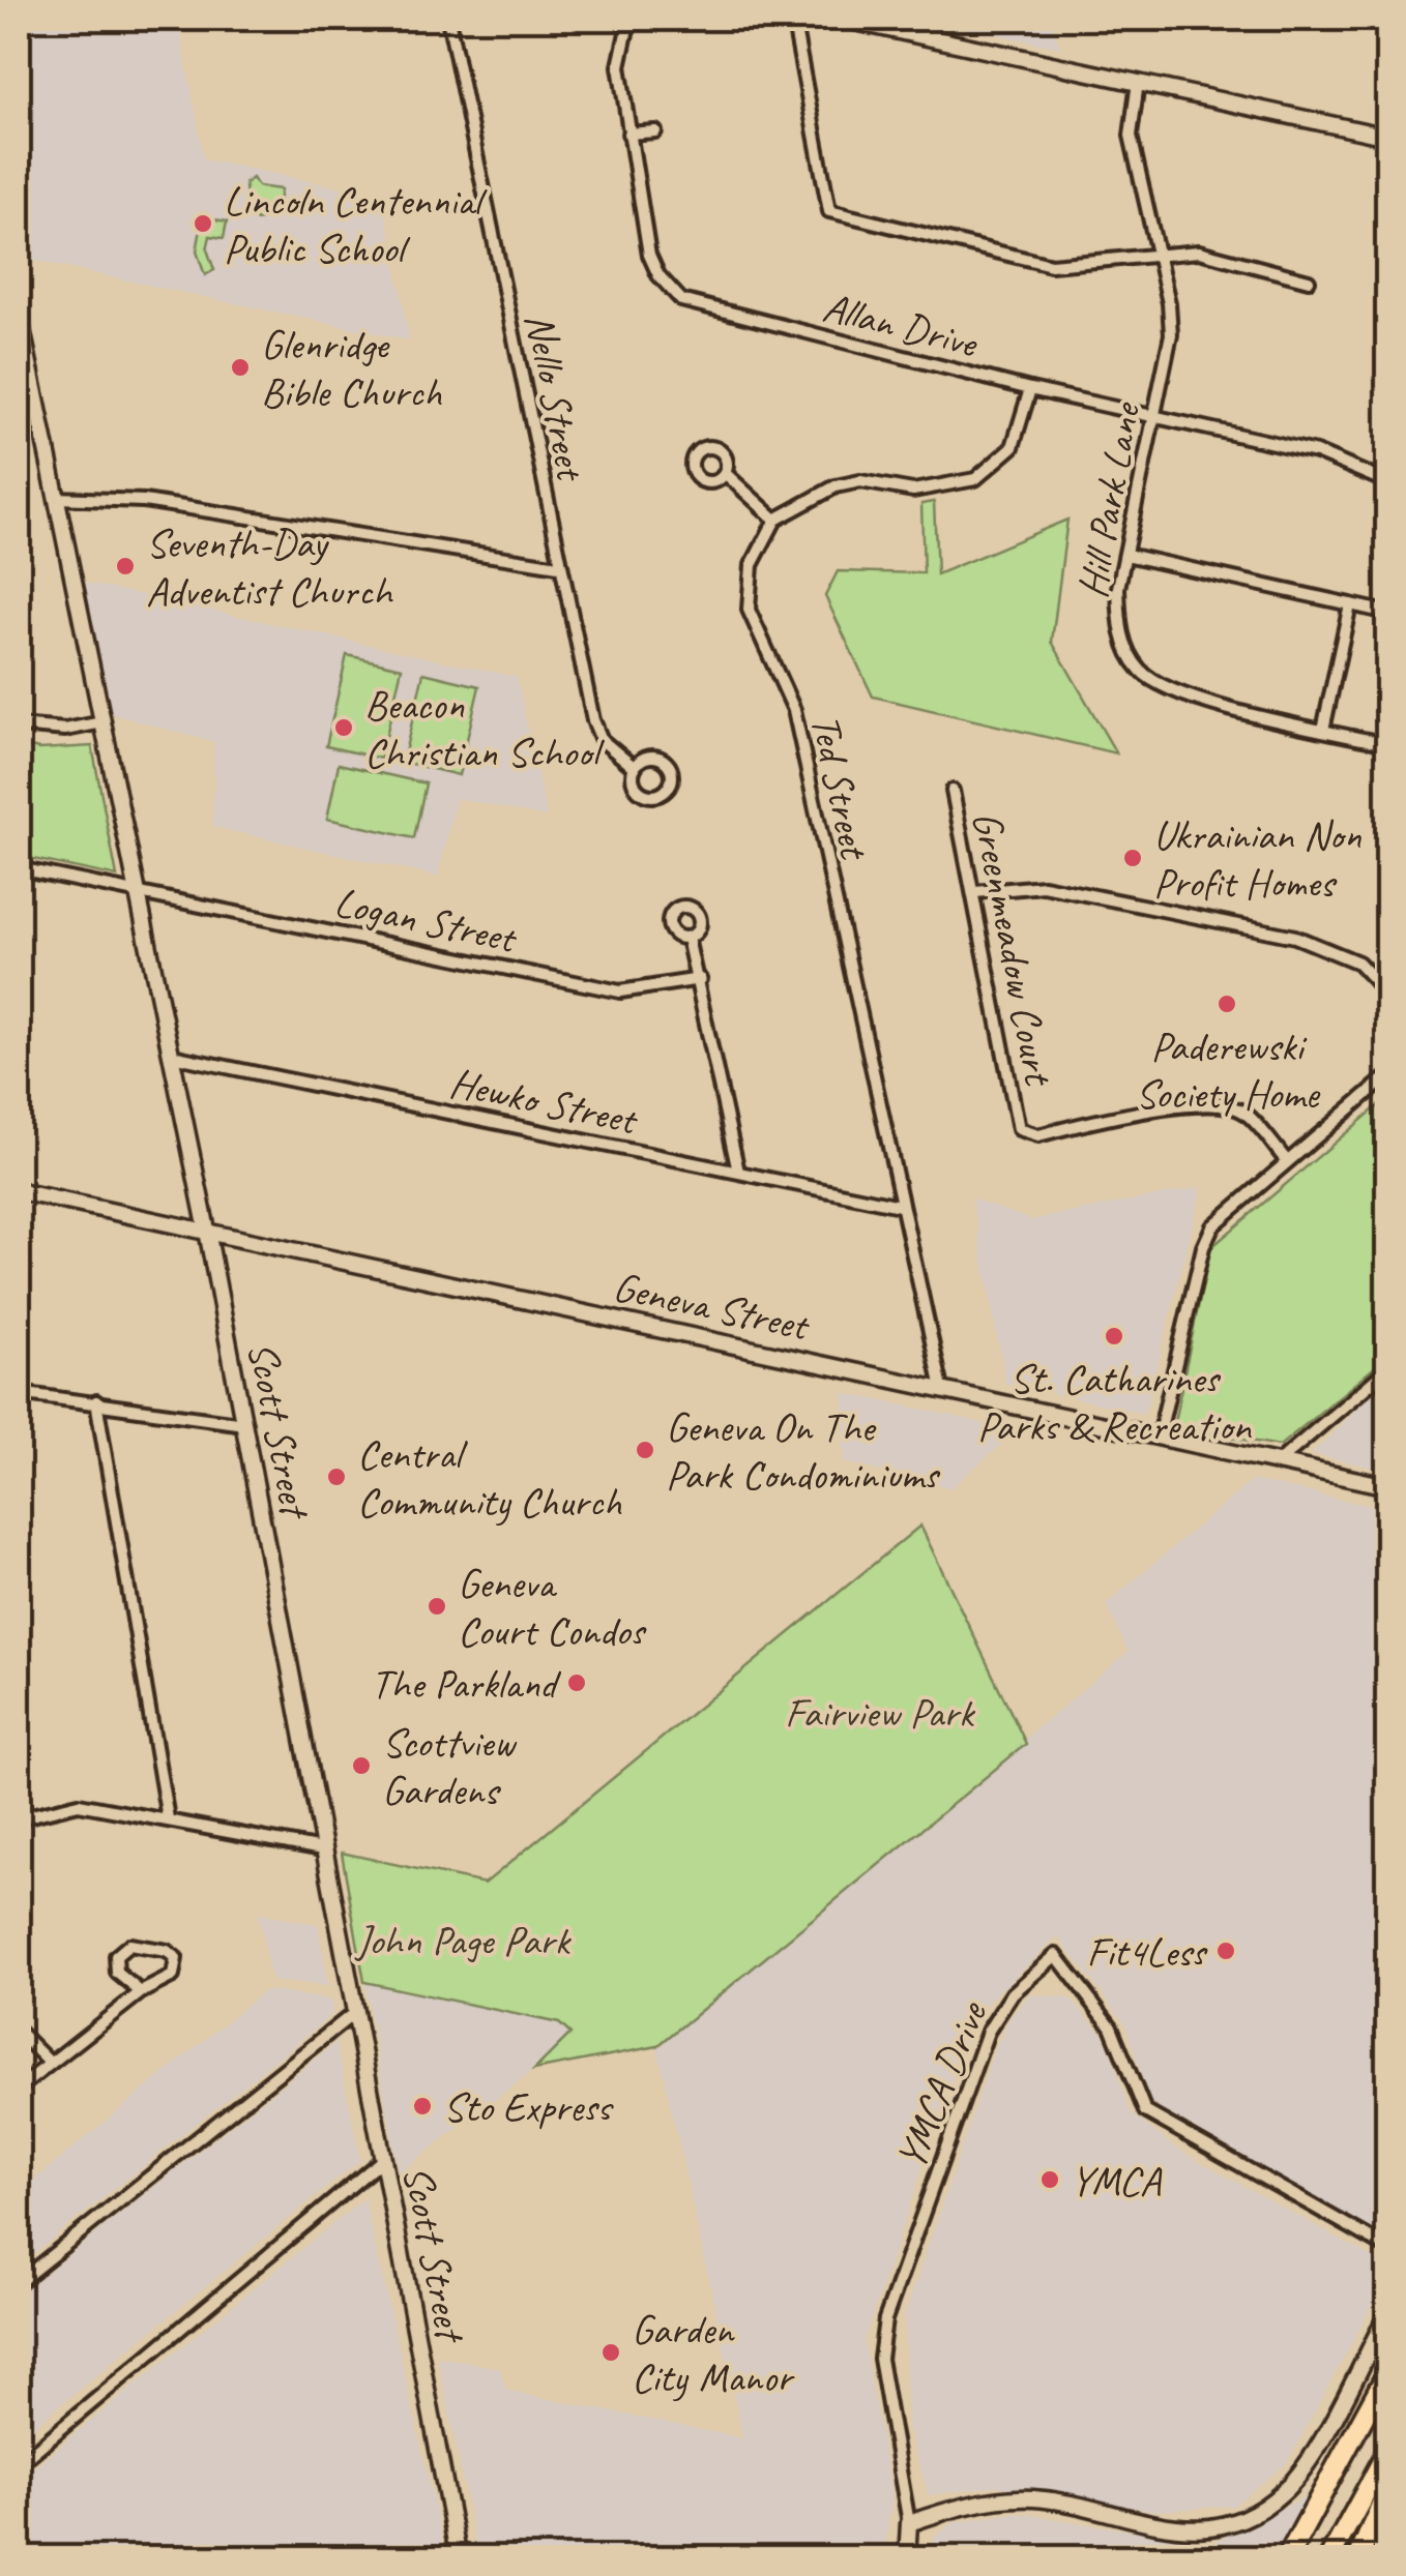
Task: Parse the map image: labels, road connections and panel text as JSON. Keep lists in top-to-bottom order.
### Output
{
  "streets": {
    "main road": ["Geneva Street", "Scott Street"],
    "street": [
      "Allan Drive",
      "Nello Street",
      "Hill Park Lane",
      "Ted Street",
      "Logan Street",
      "Greenmeadow Court",
      "Hewko Street",
      "YMCA Drive"
    ]
  },
  "crossings": [
    ["Allan Drive", "Hill Park Lane"],
    ["Ted Street", "Hewko Street"],
    ["Ted Street", "Geneva Street"],
    ["Logan Street", "Scott Street"],
    ["Hewko Street", "Scott Street"],
    ["Geneva Street", "Scott Street"]
  ],
  "parks": ["Fairview Park", "John Page Park"],
  "places": [
    "Lincoln Centennial Public School",
    "Glenridge Bible Church",
    "Seventh-Day Adventist Church",
    "Beacon Christian School",
    "Ukrainian Non Profit Homes",
    "Paderewski Society Home",
    "St. Catharines Parks & Recreation",
    "Geneva On The Park Condominiums",
    "Central Community Church",
    "Geneva Court Condos",
    "The Parkland",
    "Scottview Gardens",
    "Fit4Less",
    "Sto Express",
    "YMCA",
    "Garden City Manor"
  ]
}
